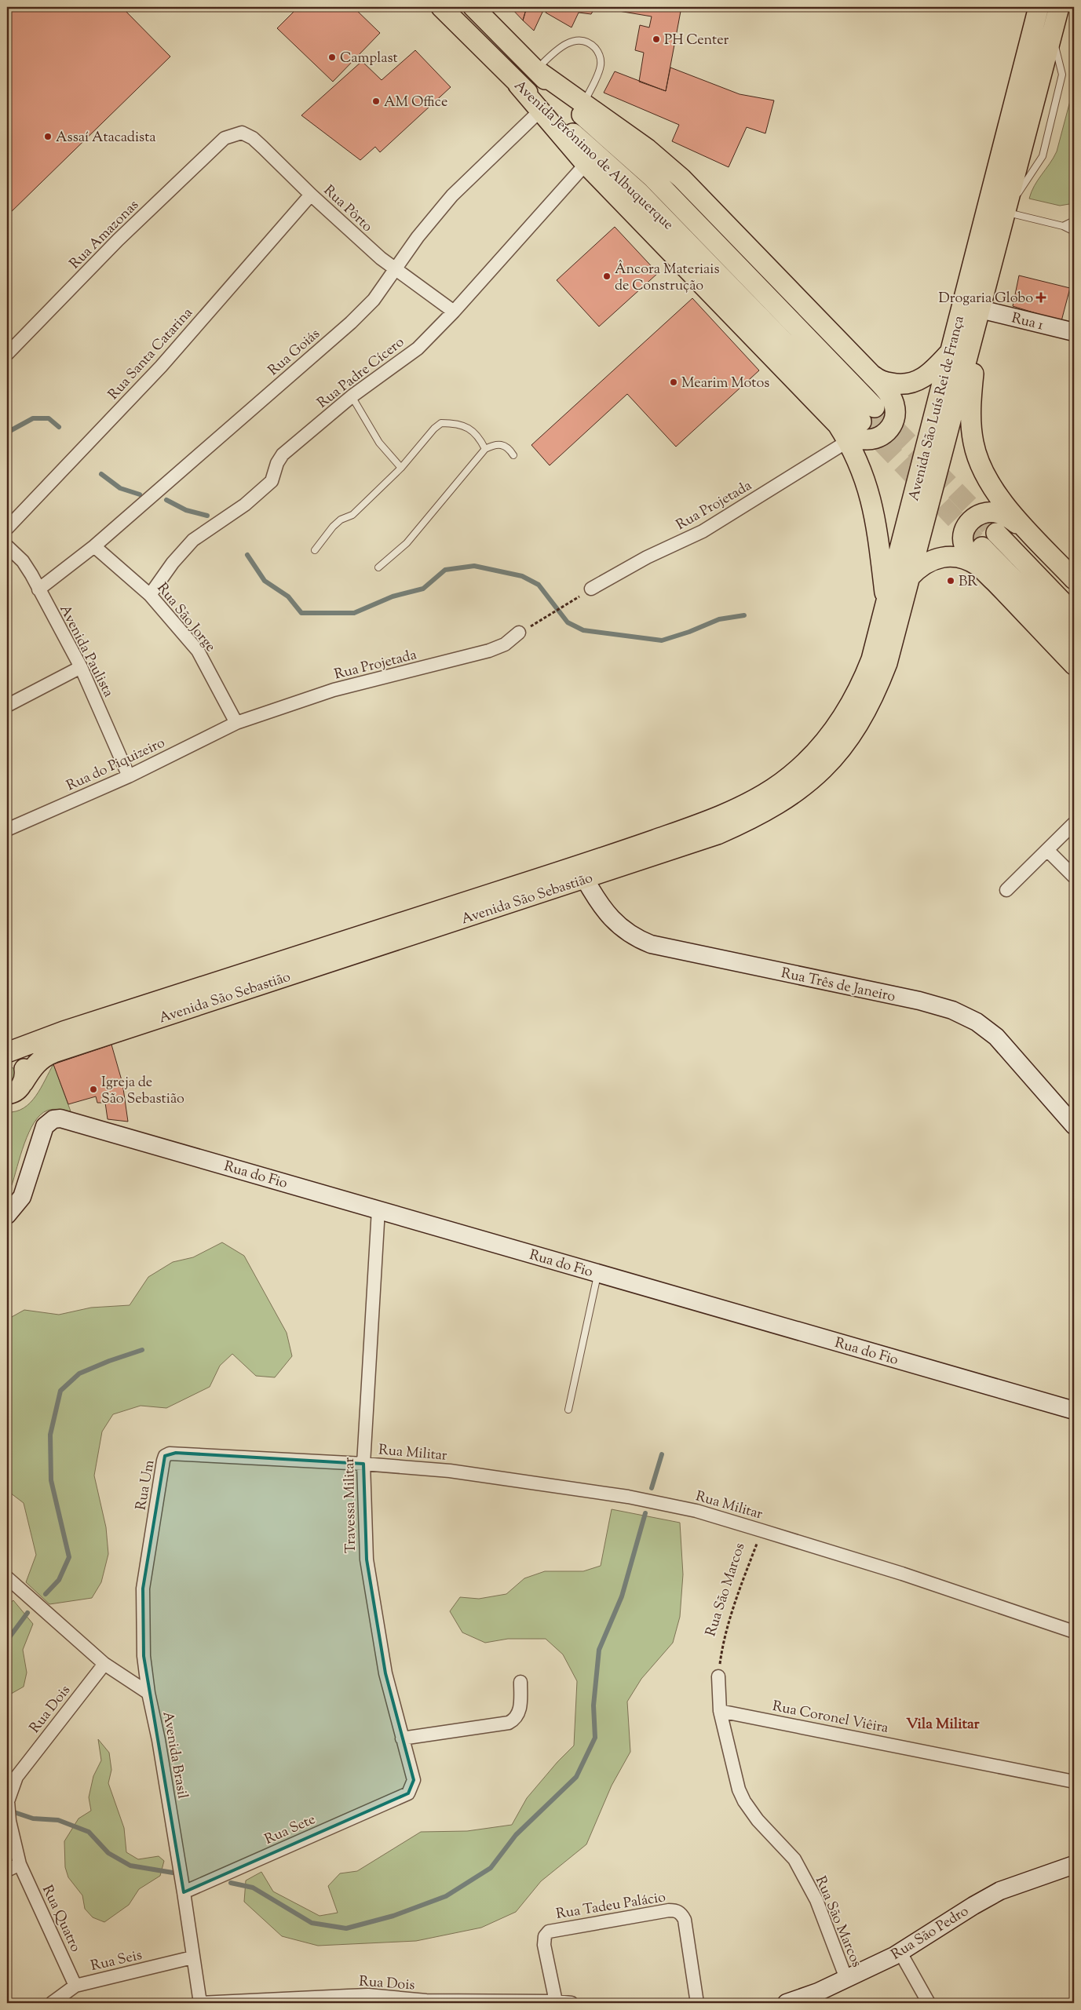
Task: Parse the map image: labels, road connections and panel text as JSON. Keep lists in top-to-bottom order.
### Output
{
  "streets": {
    "main road": ["Avenida Jerônimo de Albuquerque", "Avenida São Luís Rei de França", "Avenida São Sebastião"],
    "street": [
      "Rua Pôrto",
      "Rua Amazonas",
      "Rua 1",
      "Rua Goiás",
      "Rua Santa Catarina",
      "Rua Padre Cícero",
      "Rua Projetada",
      "Rua São Jorge",
      "Avenida Paulista",
      "Rua do Piquizeiro",
      "Rua Três de Janeiro",
      "Rua do Fio",
      "Rua Militar",
      "Rua Um",
      "Travessa Militar",
      "Rua São Marcos",
      "Rua Dois",
      "Rua Coronel Viêira",
      "Avenida Brasil",
      "Rua Sete",
      "Rua Tadeu Palácio",
      "Rua Quatro",
      "Rua São Pedro",
      "Rua Seis"
    ]
  },
  "crossings": [
    ["Rua Pôrto", "Rua Amazonas"],
    ["Rua Pôrto", "Rua Goiás"],
    ["Rua Pôrto", "Rua Santa Catarina"],
    ["Rua Pôrto", "Rua Padre Cícero"],
    ["Rua 1", "Avenida São Luís Rei de França"],
    ["Rua Goiás", "Rua São Jorge"],
    ["Rua Goiás", "Avenida Paulista"],
    ["Rua Padre Cícero", "Rua São Jorge"],
    ["Avenida São Luís Rei de França", "Avenida São Sebastião"],
    ["Rua Projetada", "Rua São Jorge"],
    ["Rua Projetada", "Rua do Piquizeiro"],
    ["Rua São Jorge", "Rua do Piquizeiro"],
    ["Avenida Paulista", "Rua do Piquizeiro"],
    ["Avenida São Sebastião", "Rua Três de Janeiro"],
    ["Rua do Fio", "Travessa Militar"],
    ["Rua Militar", "Rua Um"],
    ["Rua Militar", "Travessa Militar"],
    ["Rua Militar", "Rua São Marcos"],
    ["Rua Um", "Travessa Militar"],
    ["Rua Um", "Avenida Brasil"],
    ["Travessa Militar", "Rua Sete"],
    ["Rua São Marcos", "Rua Coronel Viêira"],
    ["Rua São Marcos", "Rua São Pedro"],
    ["Rua Dois", "Avenida Brasil"],
    ["Rua Dois", "Rua Tadeu Palácio"],
    ["Rua Dois", "Rua Quatro"],
    ["Avenida Brasil", "Rua Sete"],
    ["Avenida Brasil", "Rua Seis"],
    ["Rua Quatro", "Rua Seis"]
  ],
  "districts": ["Vila Militar"],
  "places": {
    "other": [
      "PH Center",
      "Camplast",
      "AM Office",
      "Assaí Atacadista",
      "Âncora Materiais de Construção",
      "Mearim Motos",
      "BR",
      "Igreja de São Sebastião"
    ],
    "health": ["Drogaria Globo"]
  }
}
